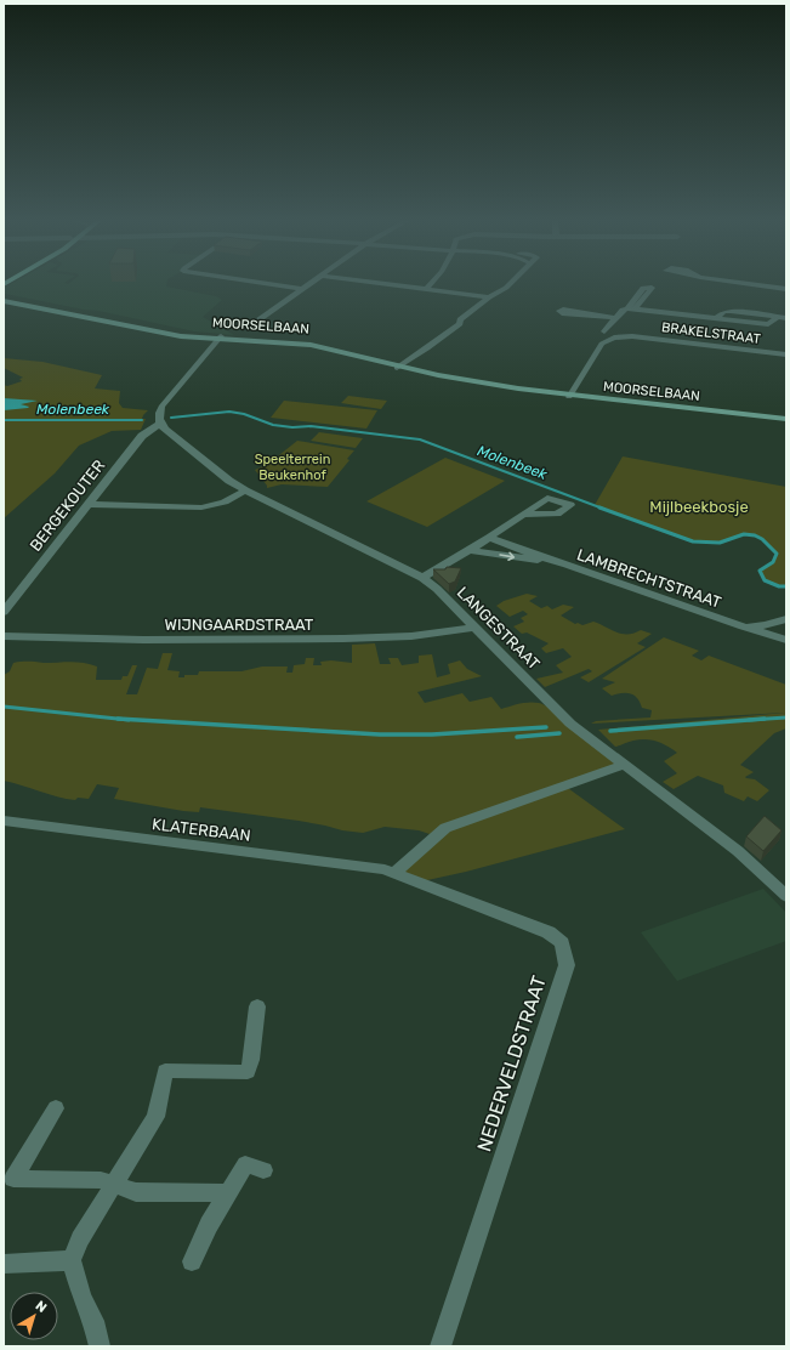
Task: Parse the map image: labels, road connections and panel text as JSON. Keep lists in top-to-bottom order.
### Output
{
  "streets": {
    "main road": ["MOORSELBAAN"],
    "street": [
      "BRAKELSTRAAT",
      "BERGEKOUTER",
      "LAMBRECHTSTRAAT",
      "WIJNGAARDSTRAAT",
      "LANGESTRAAT",
      "KLATERBAAN",
      "NEDERVELDSTRAAT"
    ]
  },
  "crossings": [
    ["BERGEKOUTER", "LANGESTRAAT"],
    ["WIJNGAARDSTRAAT", "LANGESTRAAT"],
    ["KLATERBAAN", "NEDERVELDSTRAAT"]
  ],
  "water": ["Molenbeek"],
  "parks": ["Speelterrein Beukenhof", "Mijlbeekbosje"],
  "north": "top right"
}
